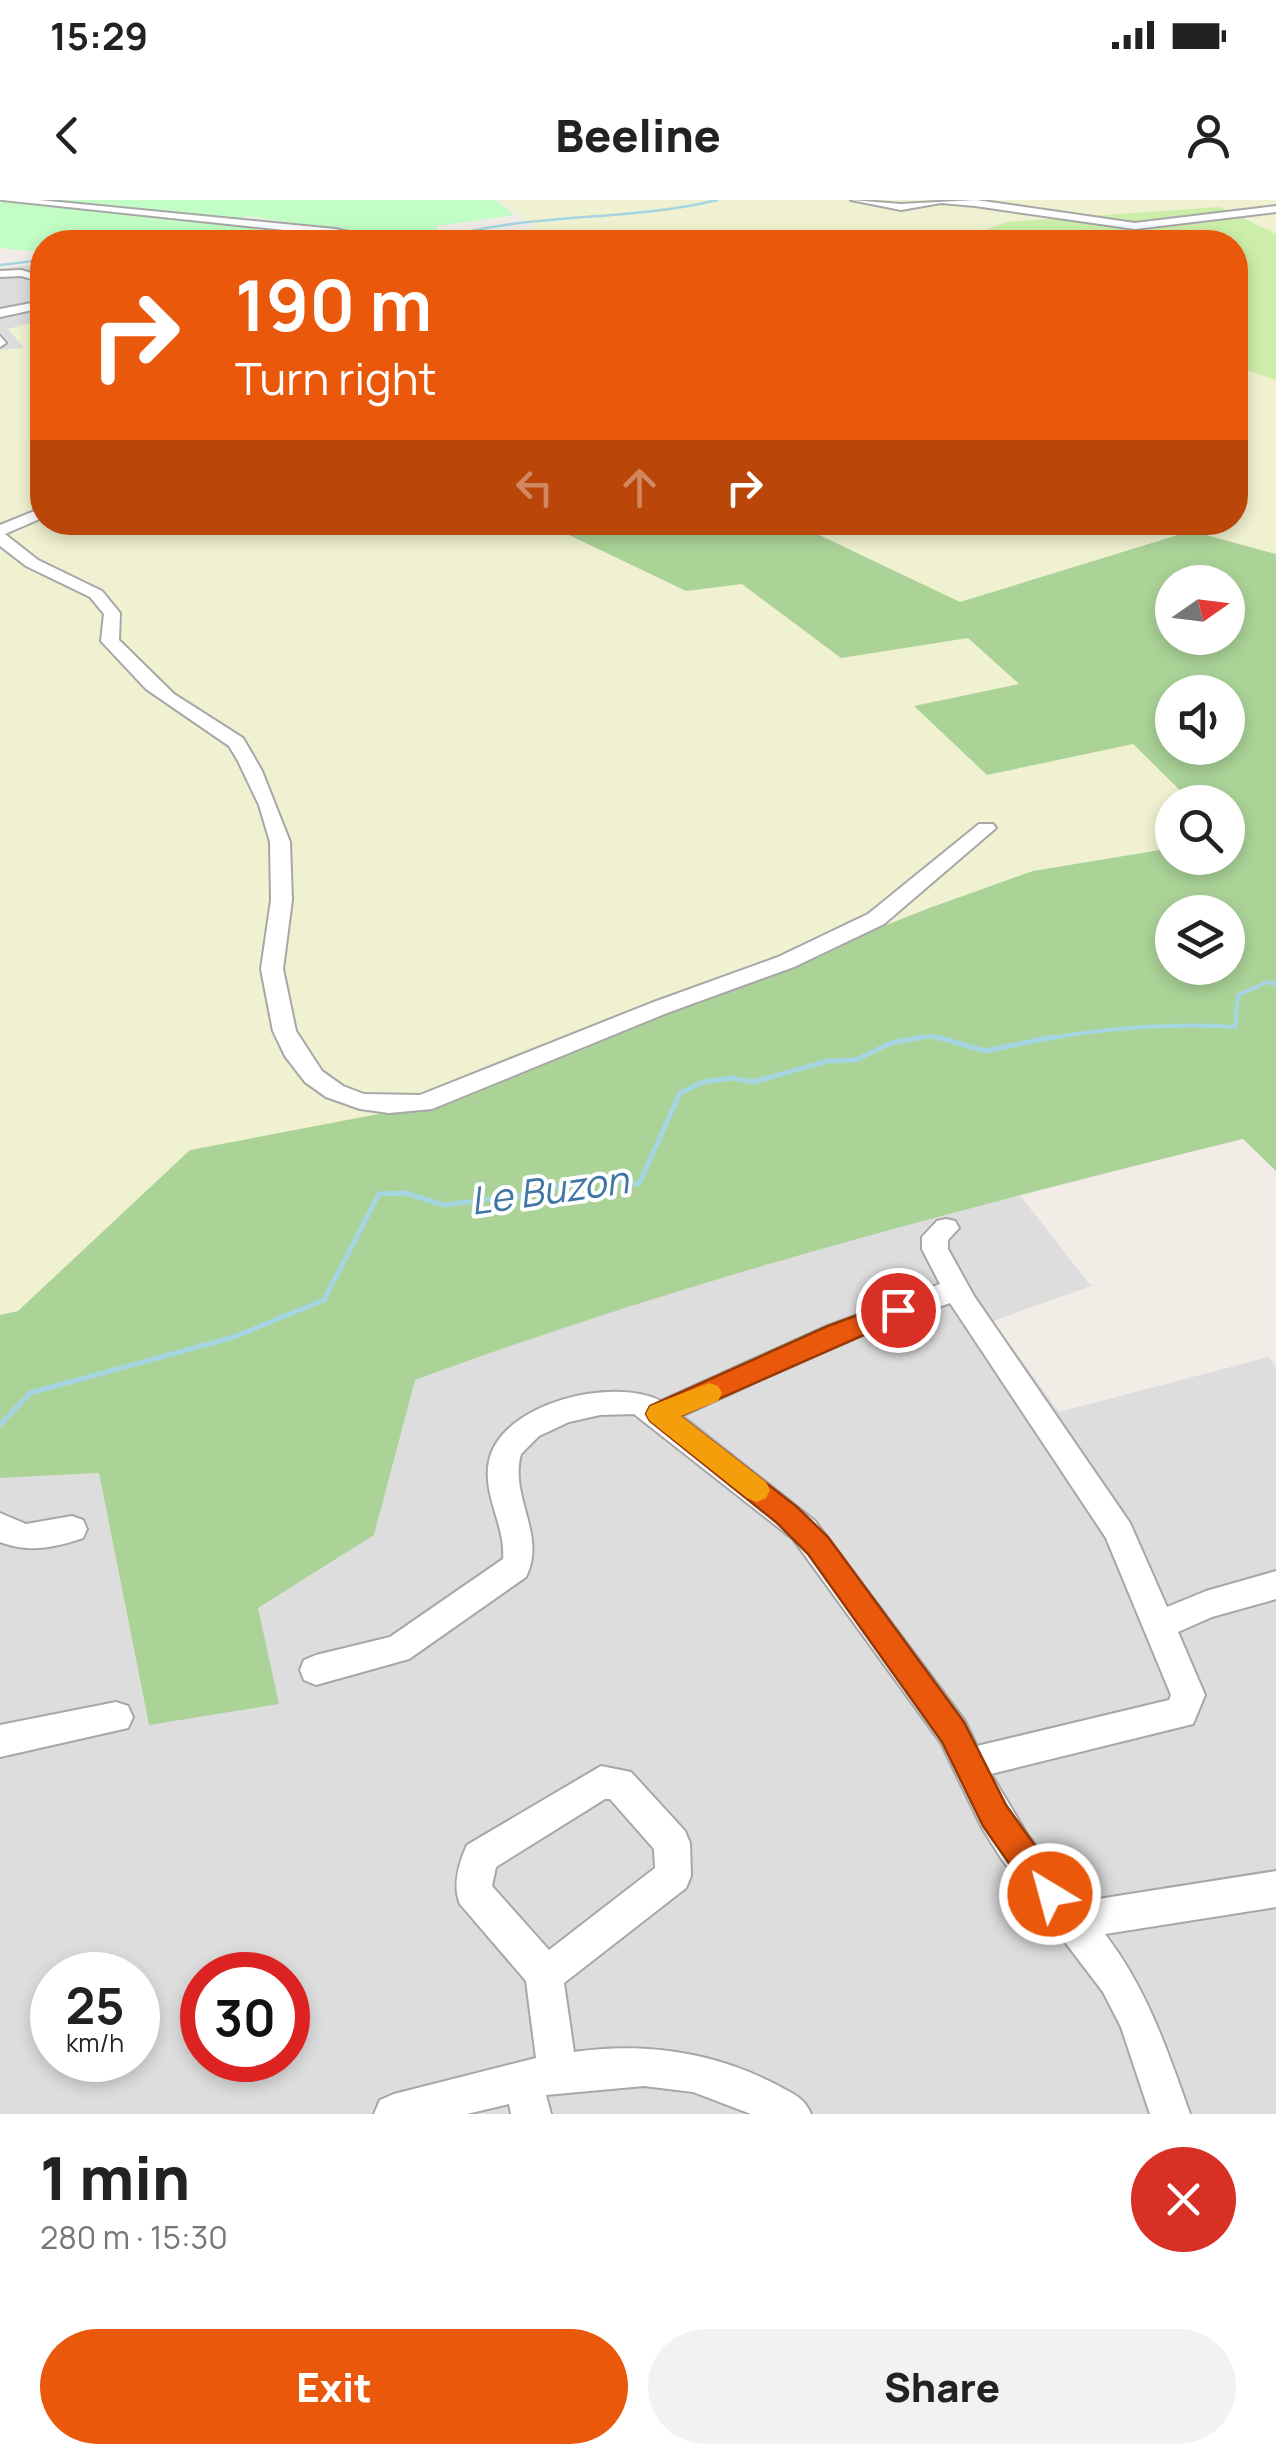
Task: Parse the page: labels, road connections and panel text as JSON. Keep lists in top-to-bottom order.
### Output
{
  "water": ["Le Buzon"],
  "north": "right",
  "page": {
    "status": "15:29",
    "header": "Beeline",
    "turn": ["190 m", "Turn right"],
    "speed": "25 km/h",
    "limit": "30",
    "heading": ["1 min", "280 m · 15:30"],
    "buttons": ["Exit", "Share"]
  }
}
